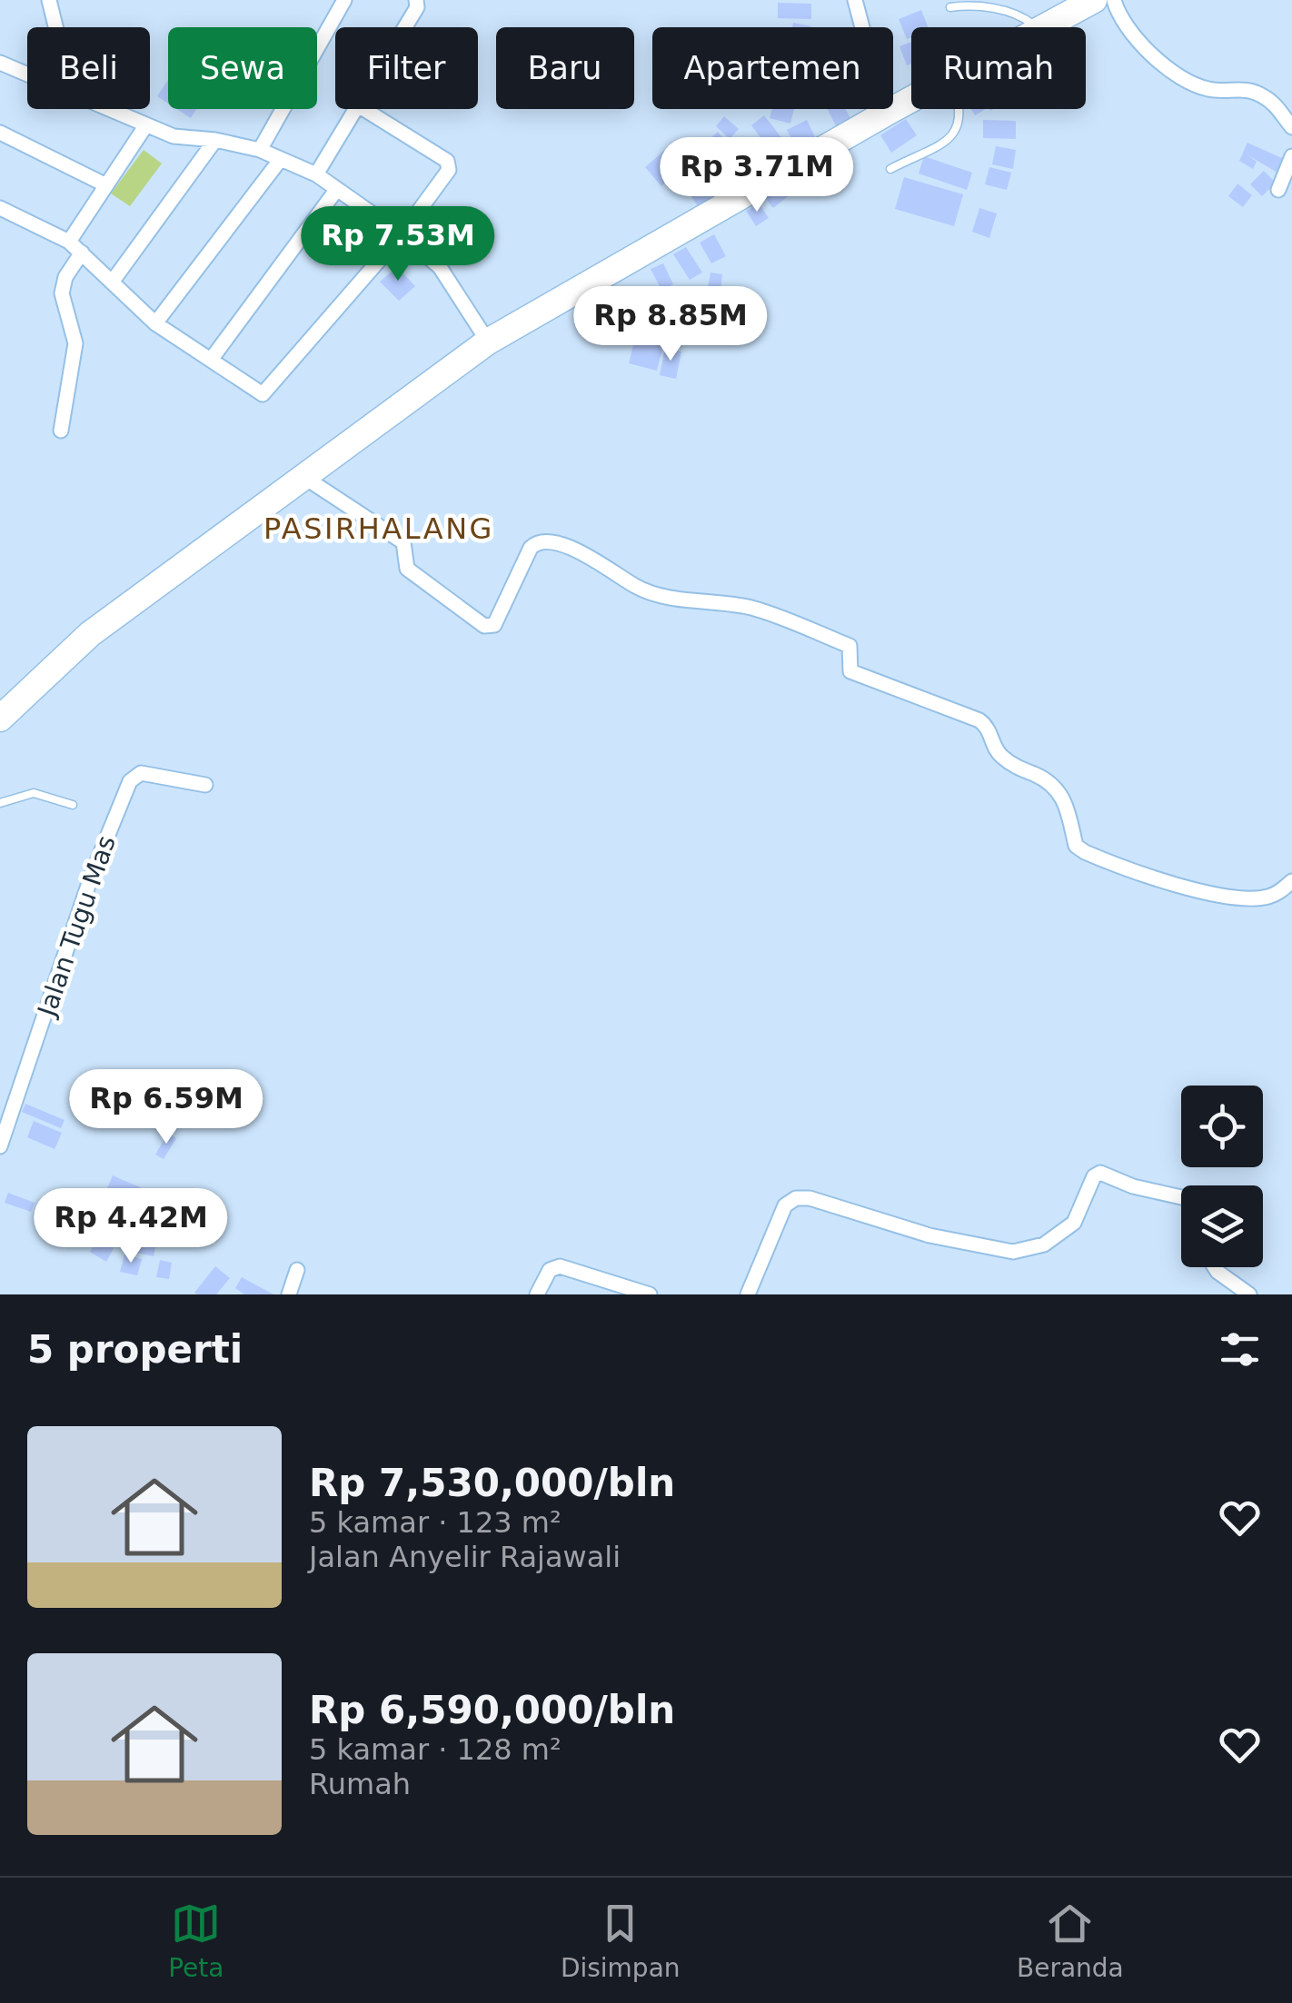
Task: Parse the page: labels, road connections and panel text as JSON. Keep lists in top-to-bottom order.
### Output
{
  "streets": {
    "street": ["Jalan Tugu Mas"]
  },
  "districts": ["PASIRHALANG"],
  "page": {
    "chip": [
      "Beli",
      "Sewa",
      "Filter",
      "Baru",
      "Apartemen",
      "Rumah"
    ],
    "price": [
      "Rp 3.71M",
      "Rp 7.53M",
      "Rp 8.85M",
      "Rp 6.59M",
      "Rp 4.42M"
    ],
    "heading": "5 properti",
    "list": [
      {
        "name": "Rp 7,530,000/bln",
        "note": "5 kamar · 123 m² · Jalan Anyelir Rajawali"
      },
      {
        "name": "Rp 6,590,000/bln",
        "note": "5 kamar · 128 m² · Rumah"
      }
    ],
    "tabs": ["Peta", "Disimpan", "Beranda"]
  }
}
